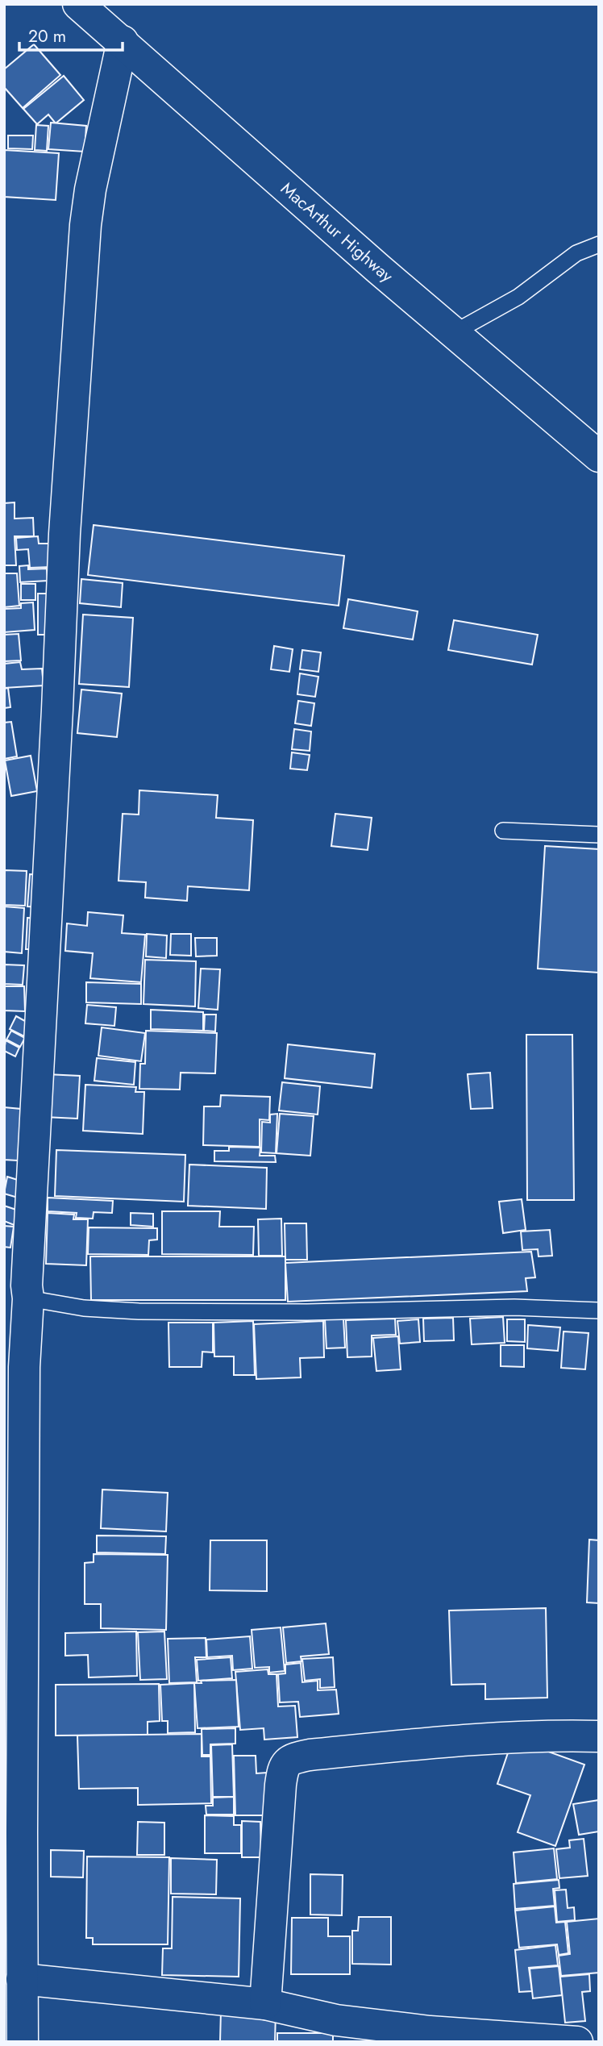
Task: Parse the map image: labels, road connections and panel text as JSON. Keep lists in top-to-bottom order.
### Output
{
  "streets": {
    "main road": ["MacArthur Highway"]
  },
  "scale_bar": "20 m"
}
